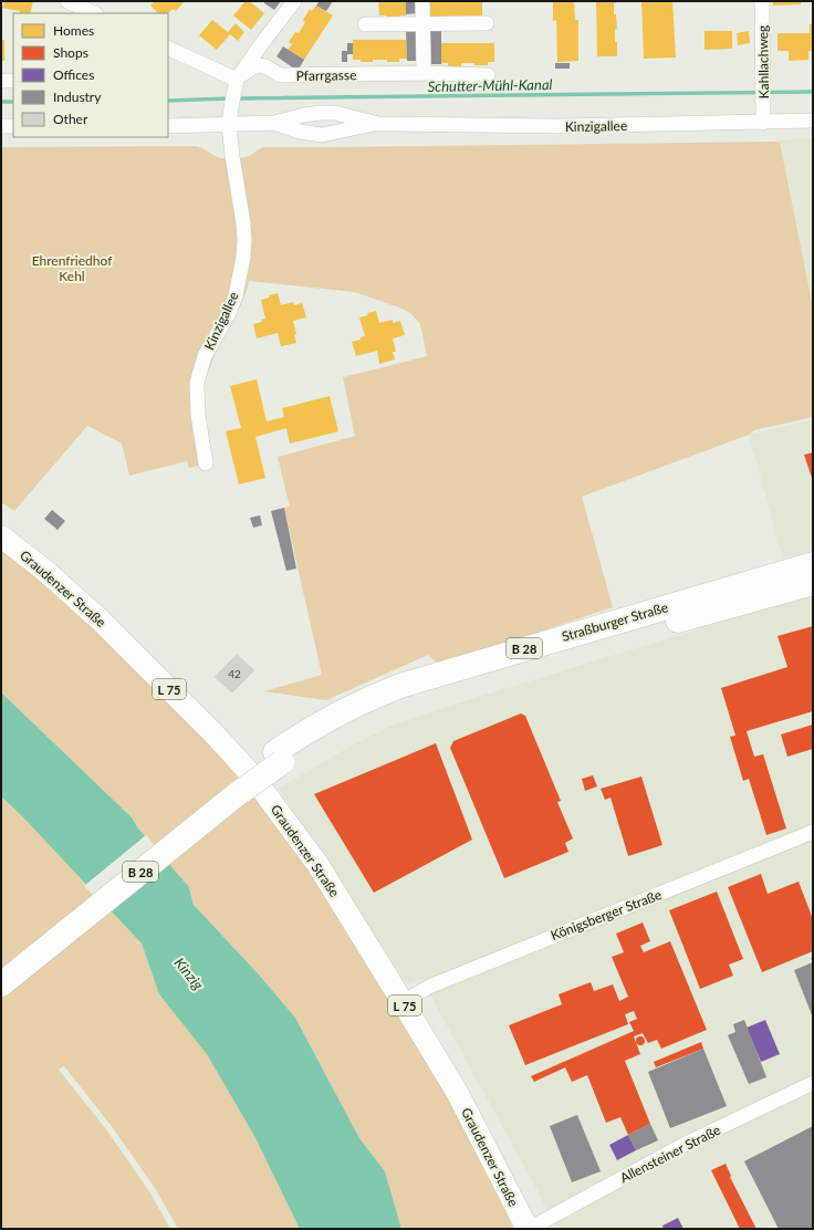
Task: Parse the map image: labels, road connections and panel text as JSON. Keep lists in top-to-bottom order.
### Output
{
  "streets": {
    "highway": ["Straßburger Straße", "B 28"],
    "main road": ["Graudenzer Straße", "L 75"],
    "street": [
      "Kahllachweg",
      "Pfarrgasse",
      "Kinzigallee",
      "Königsberger Straße",
      "Allensteiner Straße"
    ]
  },
  "crossings": [
    ["Kahllachweg", "Kinzigallee"],
    ["Graudenzer Straße", "Königsberger Straße"],
    ["Graudenzer Straße", "Allensteiner Straße"],
    ["Straßburger Straße", "B 28"]
  ],
  "water": ["Schutter-Mühl-Kanal", "Kinzig"],
  "parks": ["Ehrenfriedhof Kehl"],
  "house_numbers": ["42"],
  "legend": [
    "Homes",
    "Shops",
    "Offices",
    "Industry",
    "Other"
  ]
}
